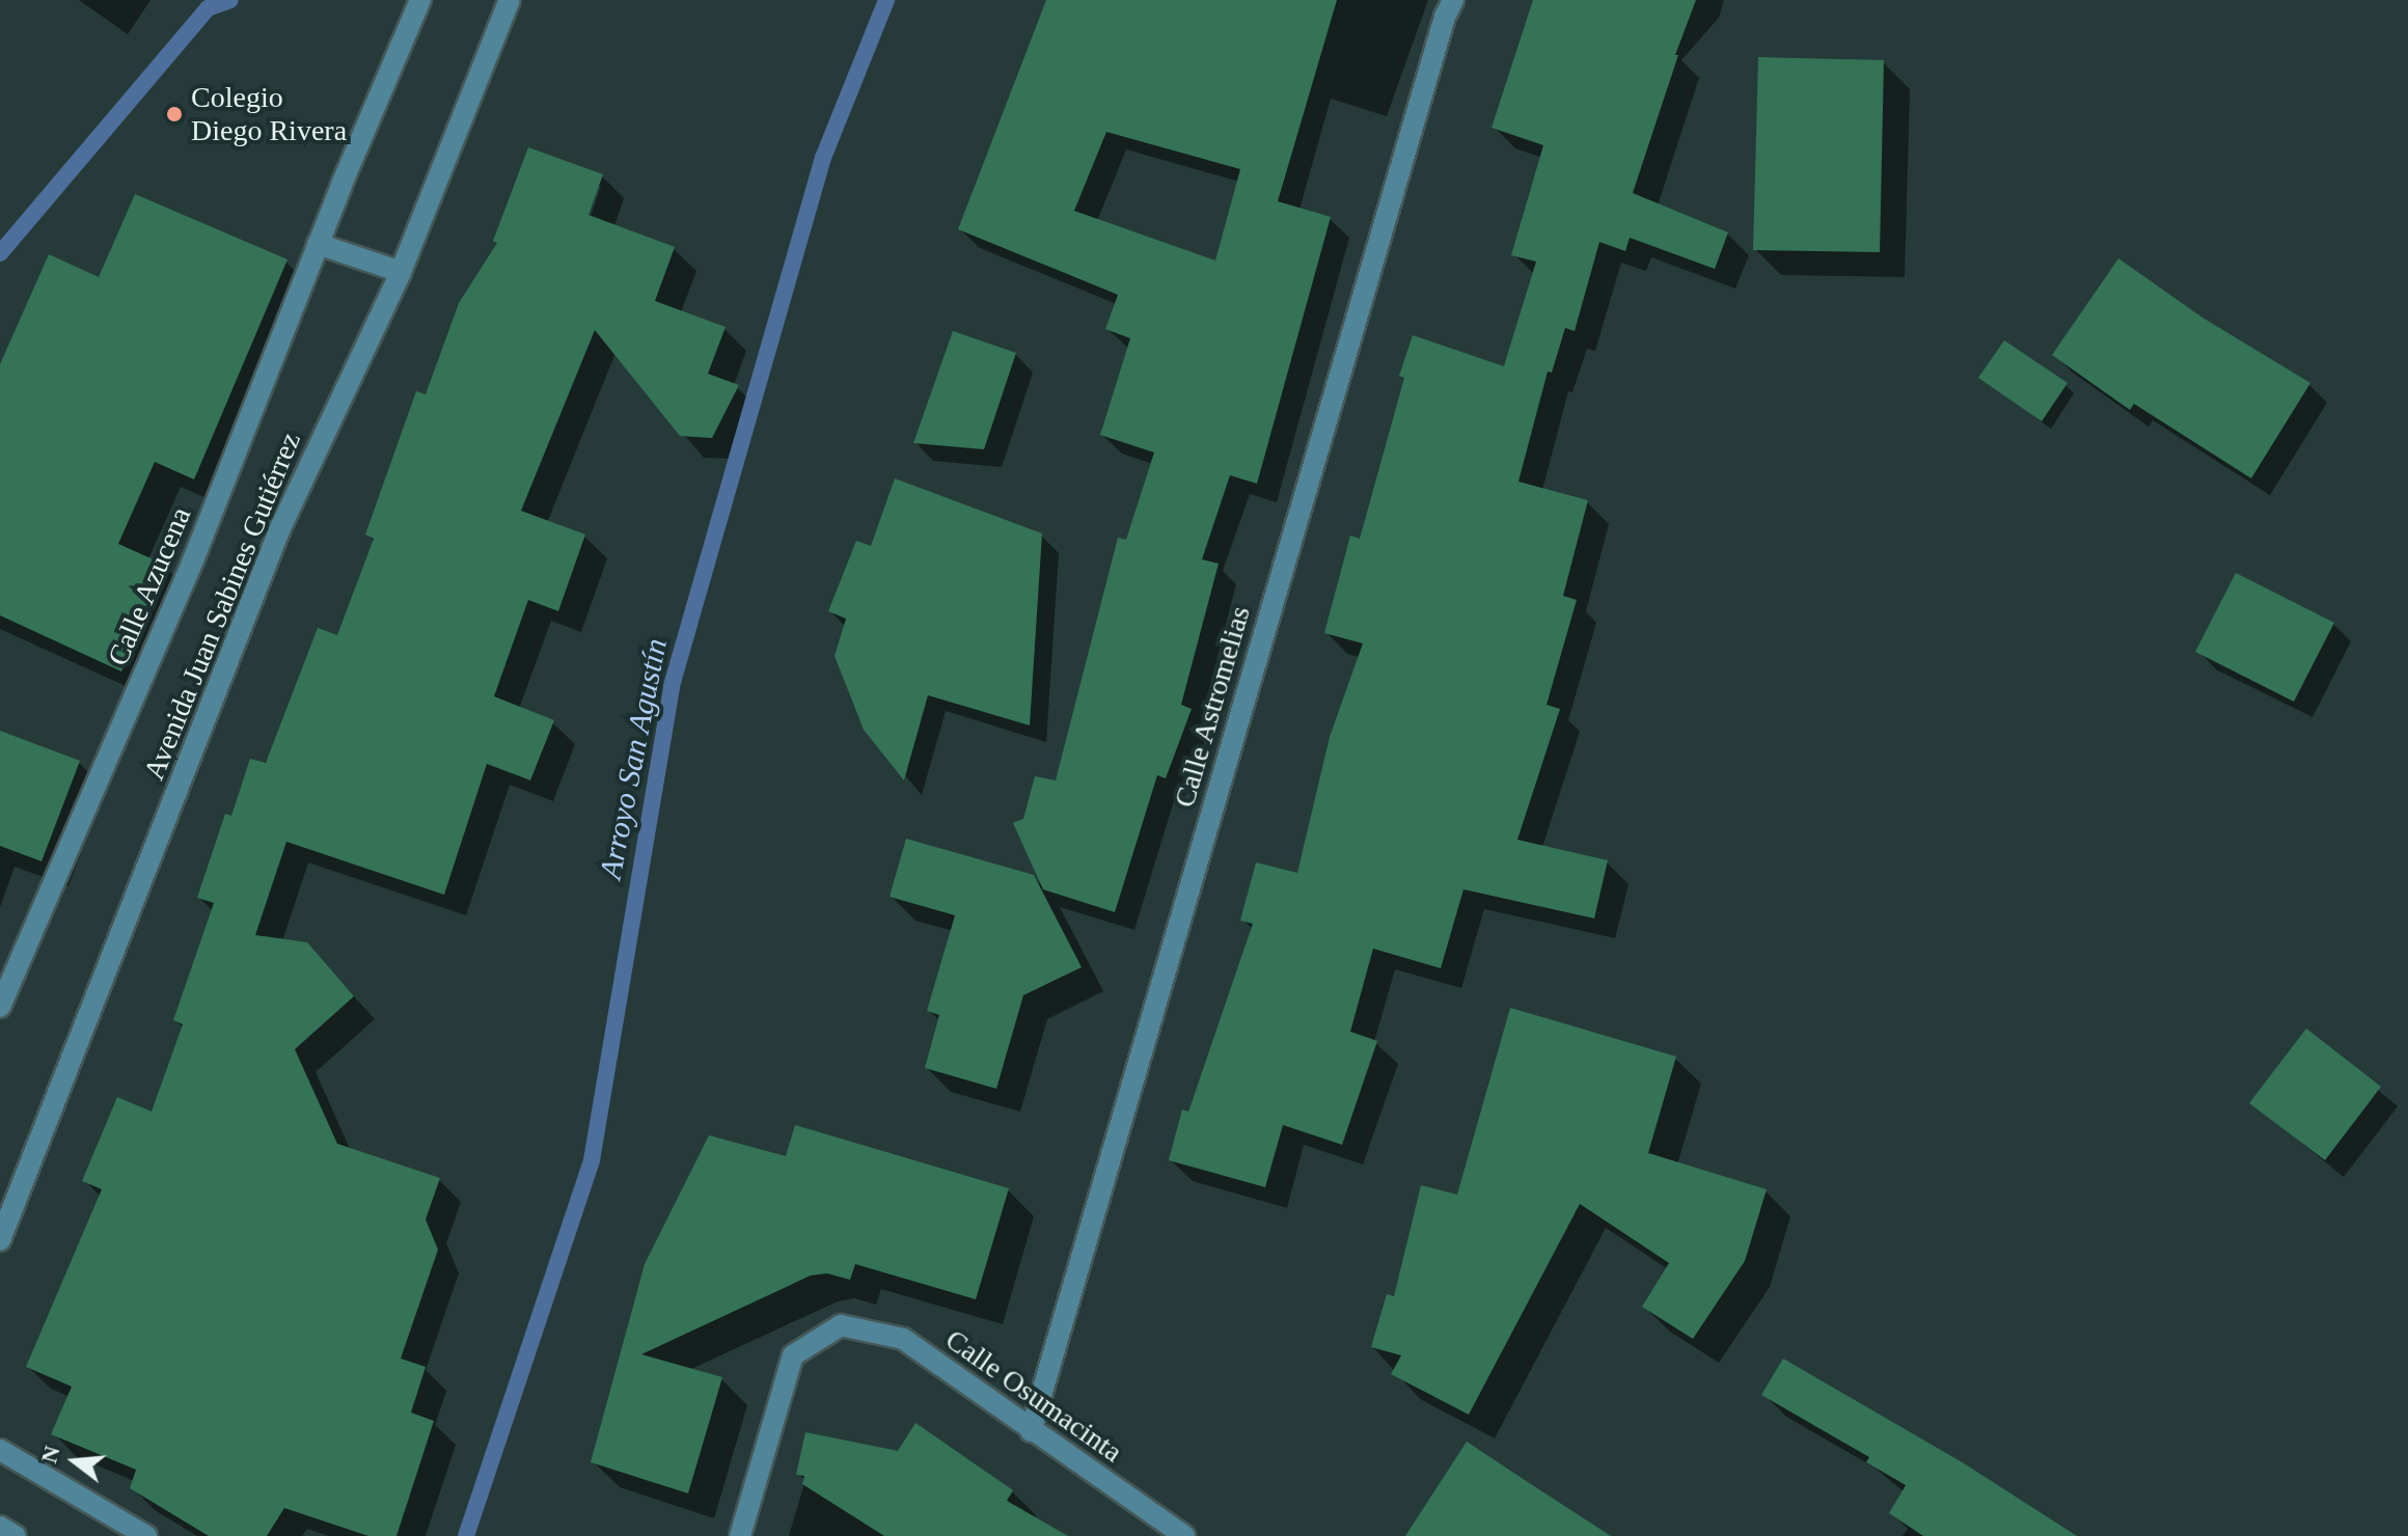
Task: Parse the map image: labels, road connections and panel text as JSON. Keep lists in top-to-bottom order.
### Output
{
  "streets": {
    "street": [
      "Calle Azucena",
      "Avenida Juan Sabines Gutiérrez",
      "Calle Astromelias",
      "Calle Osumacinta"
    ]
  },
  "crossings": [
    ["Calle Astromelias", "Calle Osumacinta"]
  ],
  "water": ["Arroyo San Agustín"],
  "places": ["Colegio Diego Rivera"],
  "north": "left"
}
